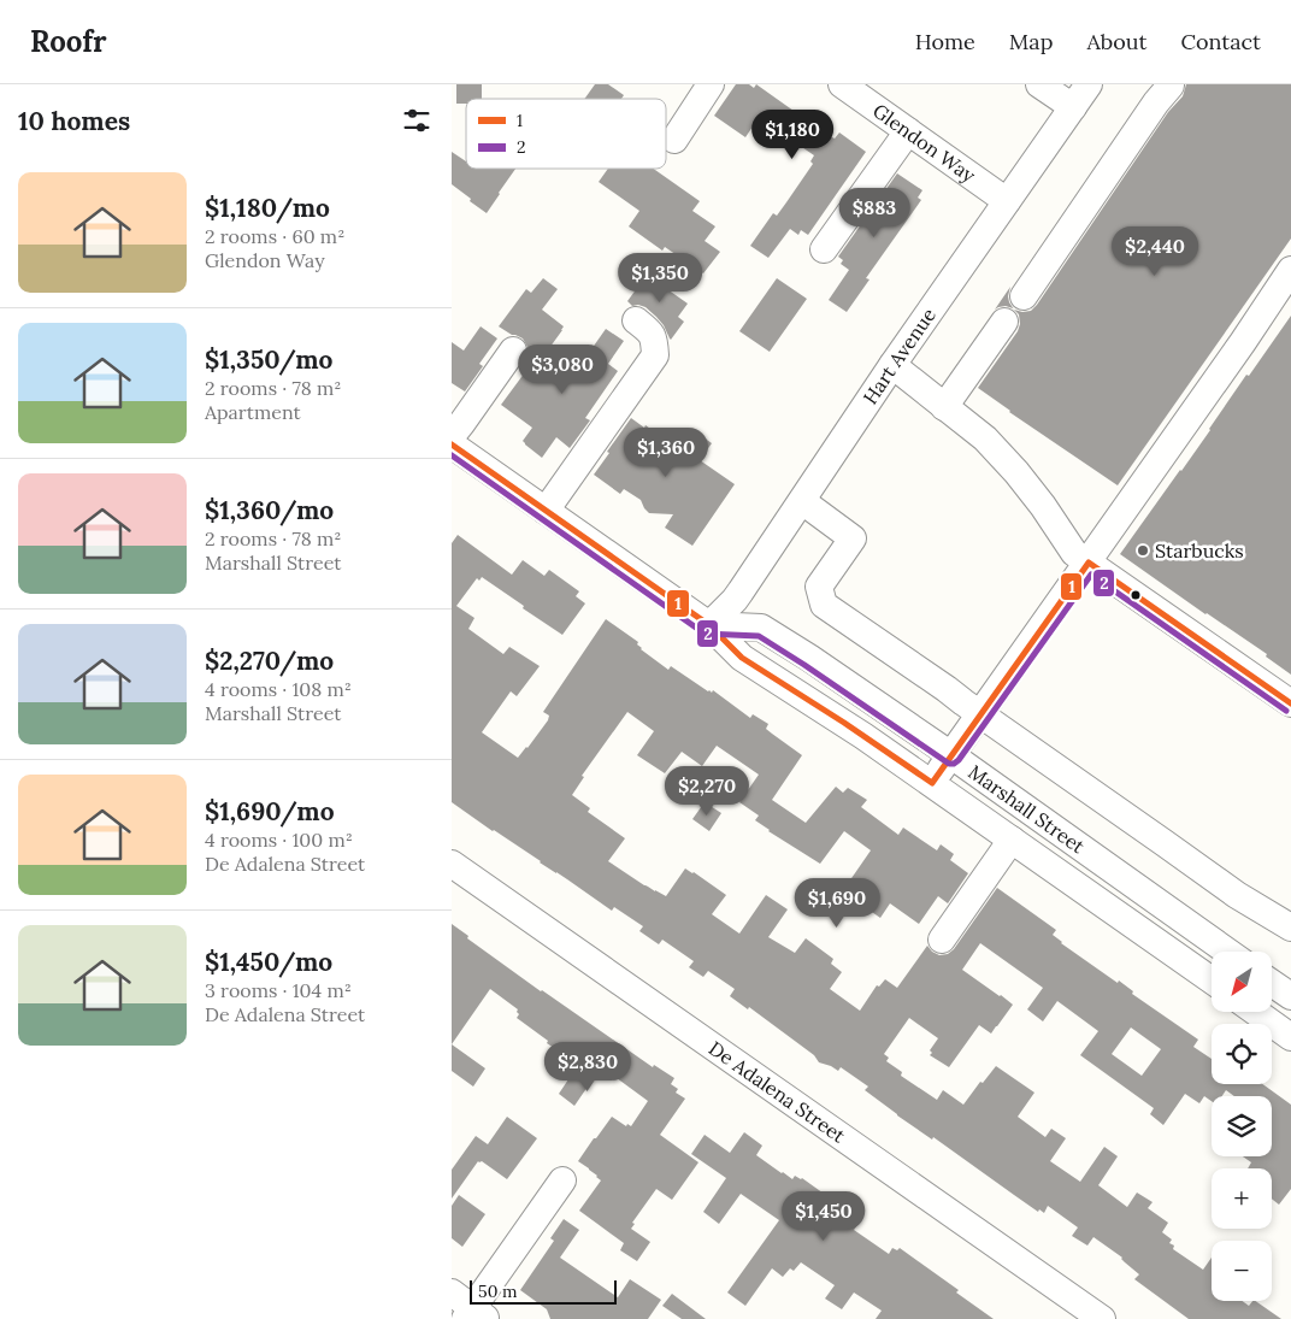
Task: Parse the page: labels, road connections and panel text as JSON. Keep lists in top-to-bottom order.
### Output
{
  "streets": {
    "street": [
      "Glendon Way",
      "Hart Avenue",
      "Marshall Street",
      "De Adalena Street"
    ]
  },
  "crossings": [
    ["Glendon Way", "Hart Avenue"],
    ["Hart Avenue", "Marshall Street"]
  ],
  "places": ["Starbucks"],
  "lines": ["transit line 1", "transit line 2"],
  "legend": ["1", "2"],
  "scale_bar": "50 m",
  "north": "bottom left",
  "page": {
    "header": "Roofr",
    "nav": [
      "Home",
      "Map",
      "About",
      "Contact"
    ],
    "heading": "10 homes",
    "price": [
      "$1,180",
      "$883",
      "$2,440",
      "$1,350",
      "$3,080",
      "$1,360",
      "$2,270",
      "$1,690",
      "$2,830",
      "$1,450"
    ],
    "list": [
      {
        "name": "$1,180/mo",
        "note": "2 rooms · 60 m² · Glendon Way"
      },
      {
        "name": "$1,350/mo",
        "note": "2 rooms · 78 m² · Apartment"
      },
      {
        "name": "$1,360/mo",
        "note": "2 rooms · 78 m² · Marshall Street"
      },
      {
        "name": "$2,270/mo",
        "note": "4 rooms · 108 m² · Marshall Street"
      },
      {
        "name": "$1,690/mo",
        "note": "4 rooms · 100 m² · De Adalena Street"
      },
      {
        "name": "$1,450/mo",
        "note": "3 rooms · 104 m² · De Adalena Street"
      }
    ],
    "map_buttons": ["+", "−"],
    "scale": "50 m"
  }
}
